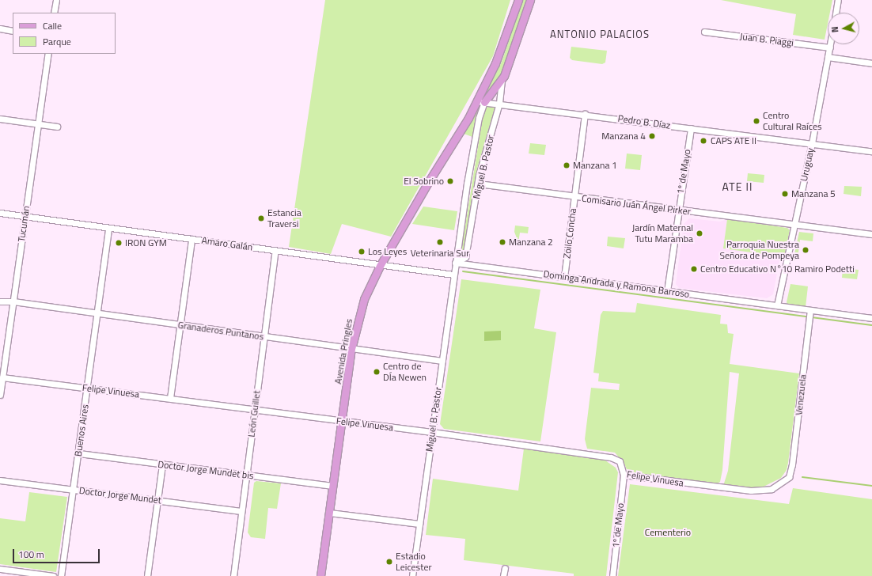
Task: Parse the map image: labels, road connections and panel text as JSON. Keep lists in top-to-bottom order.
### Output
{
  "streets": {
    "main road": ["Avenida Pringles"],
    "street": [
      "Juan B. Piaggi",
      "Pedro B. Díaz",
      "Uruguay",
      "Miguel B. Pastor",
      "1º de Mayo",
      "Comisario Juán Ángel Pirker",
      "Tucumán",
      "Zoilo Concha",
      "Amaro Galán",
      "Dominga Andrada y Ramona Barroso",
      "Granaderos Puntanos",
      "Felipe Vinuesa",
      "Venezuela",
      "León Guillet",
      "Buenos Aires",
      "Doctor Jorge Mundet bis",
      "Doctor Jorge Mundet"
    ]
  },
  "crossings": [
    ["Juan B. Piaggi", "Uruguay"],
    ["Pedro B. Díaz", "Uruguay"],
    ["Pedro B. Díaz", "Miguel B. Pastor"],
    ["Pedro B. Díaz", "1º de Mayo"],
    ["Pedro B. Díaz", "Zoilo Concha"],
    ["Pedro B. Díaz", "Avenida Pringles"],
    ["Uruguay", "Comisario Juán Ángel Pirker"],
    ["Uruguay", "Dominga Andrada y Ramona Barroso"],
    ["Miguel B. Pastor", "Comisario Juán Ángel Pirker"],
    ["Miguel B. Pastor", "Amaro Galán"],
    ["Miguel B. Pastor", "Dominga Andrada y Ramona Barroso"],
    ["Miguel B. Pastor", "Granaderos Puntanos"],
    ["Miguel B. Pastor", "Felipe Vinuesa"],
    ["1º de Mayo", "Comisario Juán Ángel Pirker"],
    ["1º de Mayo", "Dominga Andrada y Ramona Barroso"],
    ["1º de Mayo", "Felipe Vinuesa"],
    ["Comisario Juán Ángel Pirker", "Zoilo Concha"],
    ["Tucumán", "Amaro Galán"],
    ["Tucumán", "Granaderos Puntanos"],
    ["Tucumán", "Felipe Vinuesa"],
    ["Zoilo Concha", "Dominga Andrada y Ramona Barroso"],
    ["Amaro Galán", "Avenida Pringles"],
    ["Amaro Galán", "León Guillet"],
    ["Amaro Galán", "Buenos Aires"],
    ["Dominga Andrada y Ramona Barroso", "Venezuela"],
    ["Granaderos Puntanos", "Avenida Pringles"],
    ["Granaderos Puntanos", "León Guillet"],
    ["Granaderos Puntanos", "Buenos Aires"],
    ["Avenida Pringles", "Felipe Vinuesa"],
    ["Avenida Pringles", "Doctor Jorge Mundet bis"],
    ["Felipe Vinuesa", "Venezuela"],
    ["Felipe Vinuesa", "León Guillet"],
    ["Felipe Vinuesa", "Buenos Aires"],
    ["León Guillet", "Doctor Jorge Mundet bis"],
    ["León Guillet", "Doctor Jorge Mundet"],
    ["Buenos Aires", "Doctor Jorge Mundet bis"],
    ["Buenos Aires", "Doctor Jorge Mundet"]
  ],
  "districts": ["ANTONIO PALACIOS", "ATE II"],
  "parks": ["Cementerio"],
  "places": [
    "Centro Cultural Raíces",
    "Manzana 4",
    "CAPS ATE II",
    "Manzana 1",
    "El Sobrino",
    "Manzana 5",
    "Estancia Traversi",
    "Jardín Maternal Tutu Maramba",
    "Veterinaria Sur",
    "Manzana 2",
    "IRON GYM",
    "Parroquia Nuestra Señora de Pompeya",
    "Los Leyes",
    "Centro Educativo N°10 Ramiro Podetti",
    "Centro de DÍa Newen",
    "Estadio Leicester"
  ],
  "legend": ["Calle", "Parque"],
  "scale_bar": "100 m",
  "north": "left"
}
